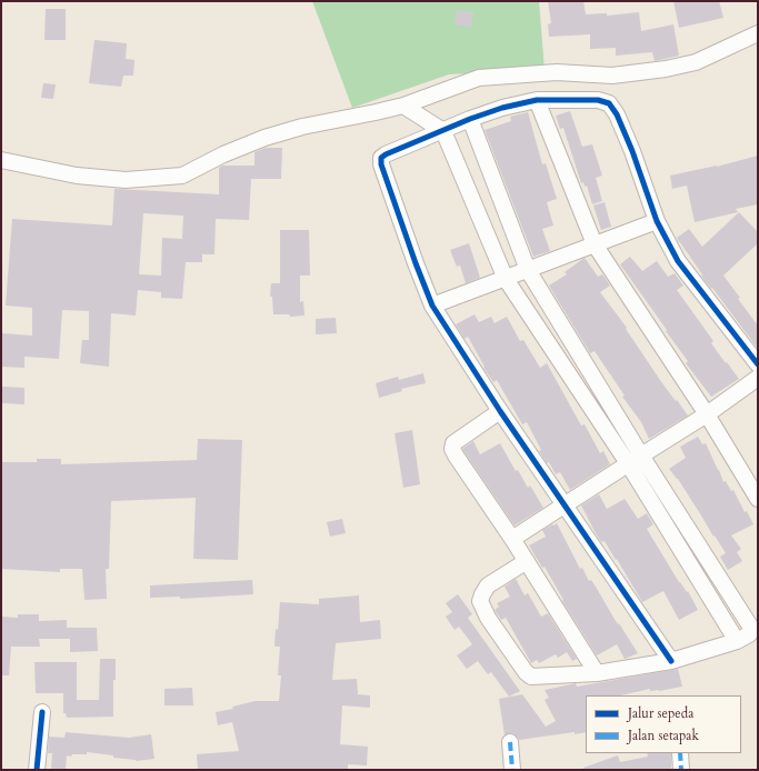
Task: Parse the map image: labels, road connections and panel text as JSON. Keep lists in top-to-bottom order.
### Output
{
  "legend": ["Jalur sepeda", "Jalan setapak"]
}
